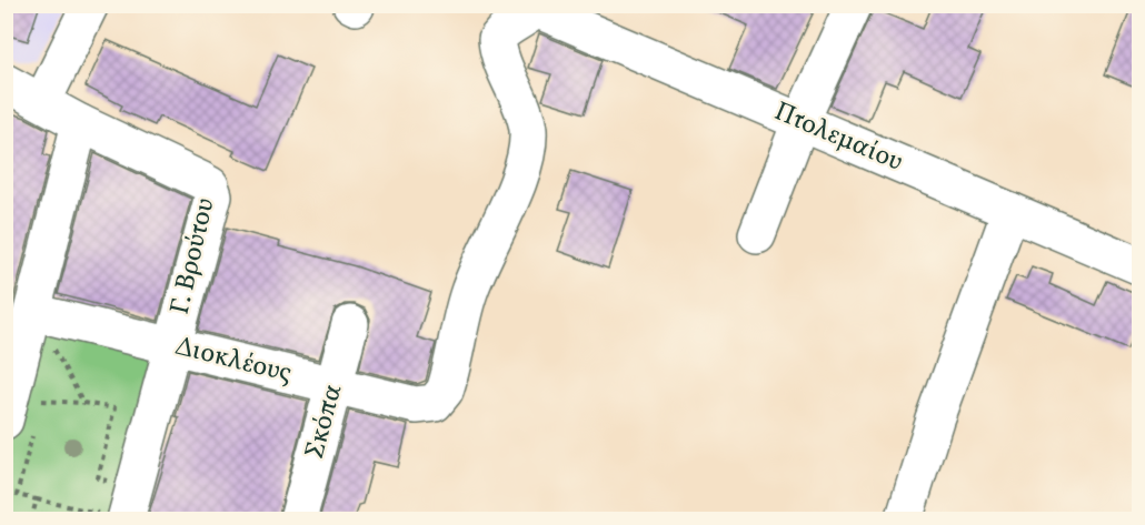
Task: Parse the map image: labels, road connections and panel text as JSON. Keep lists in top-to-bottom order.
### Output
{
  "streets": {
    "street": [
      "Πτολεμαίου",
      "Γ. Βρούτου",
      "Διοκλέους",
      "Σκόπα"
    ]
  },
  "crossings": [
    ["Πτολεμαίου", "Διοκλέους"],
    ["Γ. Βρούτου", "Διοκλέους"],
    ["Διοκλέους", "Σκόπα"]
  ]
}
